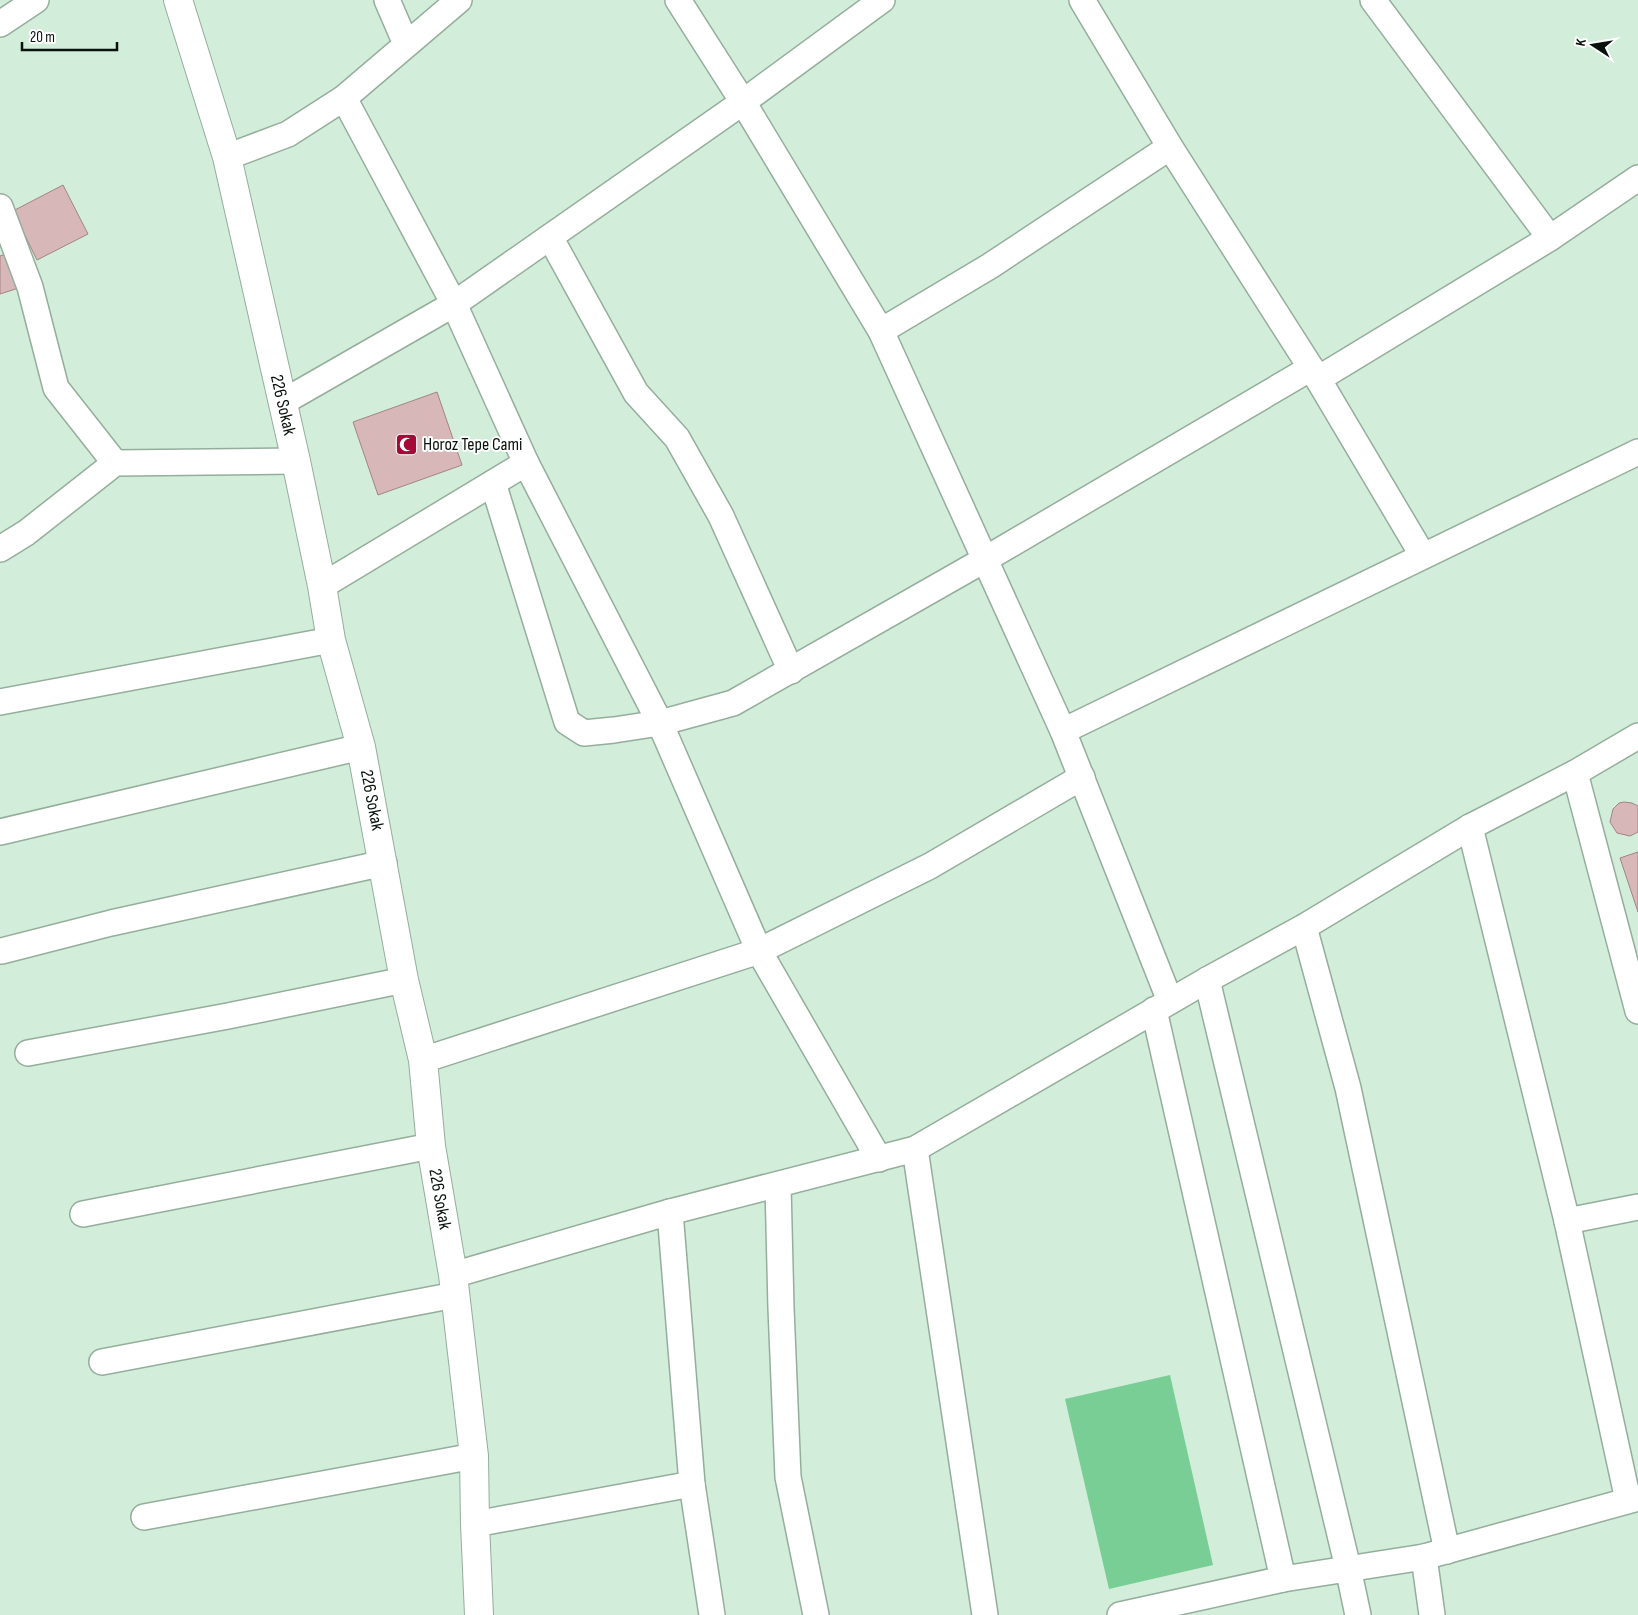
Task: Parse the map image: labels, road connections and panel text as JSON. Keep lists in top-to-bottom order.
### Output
{
  "streets": {
    "street": ["226 Sokak"]
  },
  "places": {
    "mosque": ["Horoz Tepe Cami"]
  },
  "scale_bar": "20 m",
  "north": "left"
}
